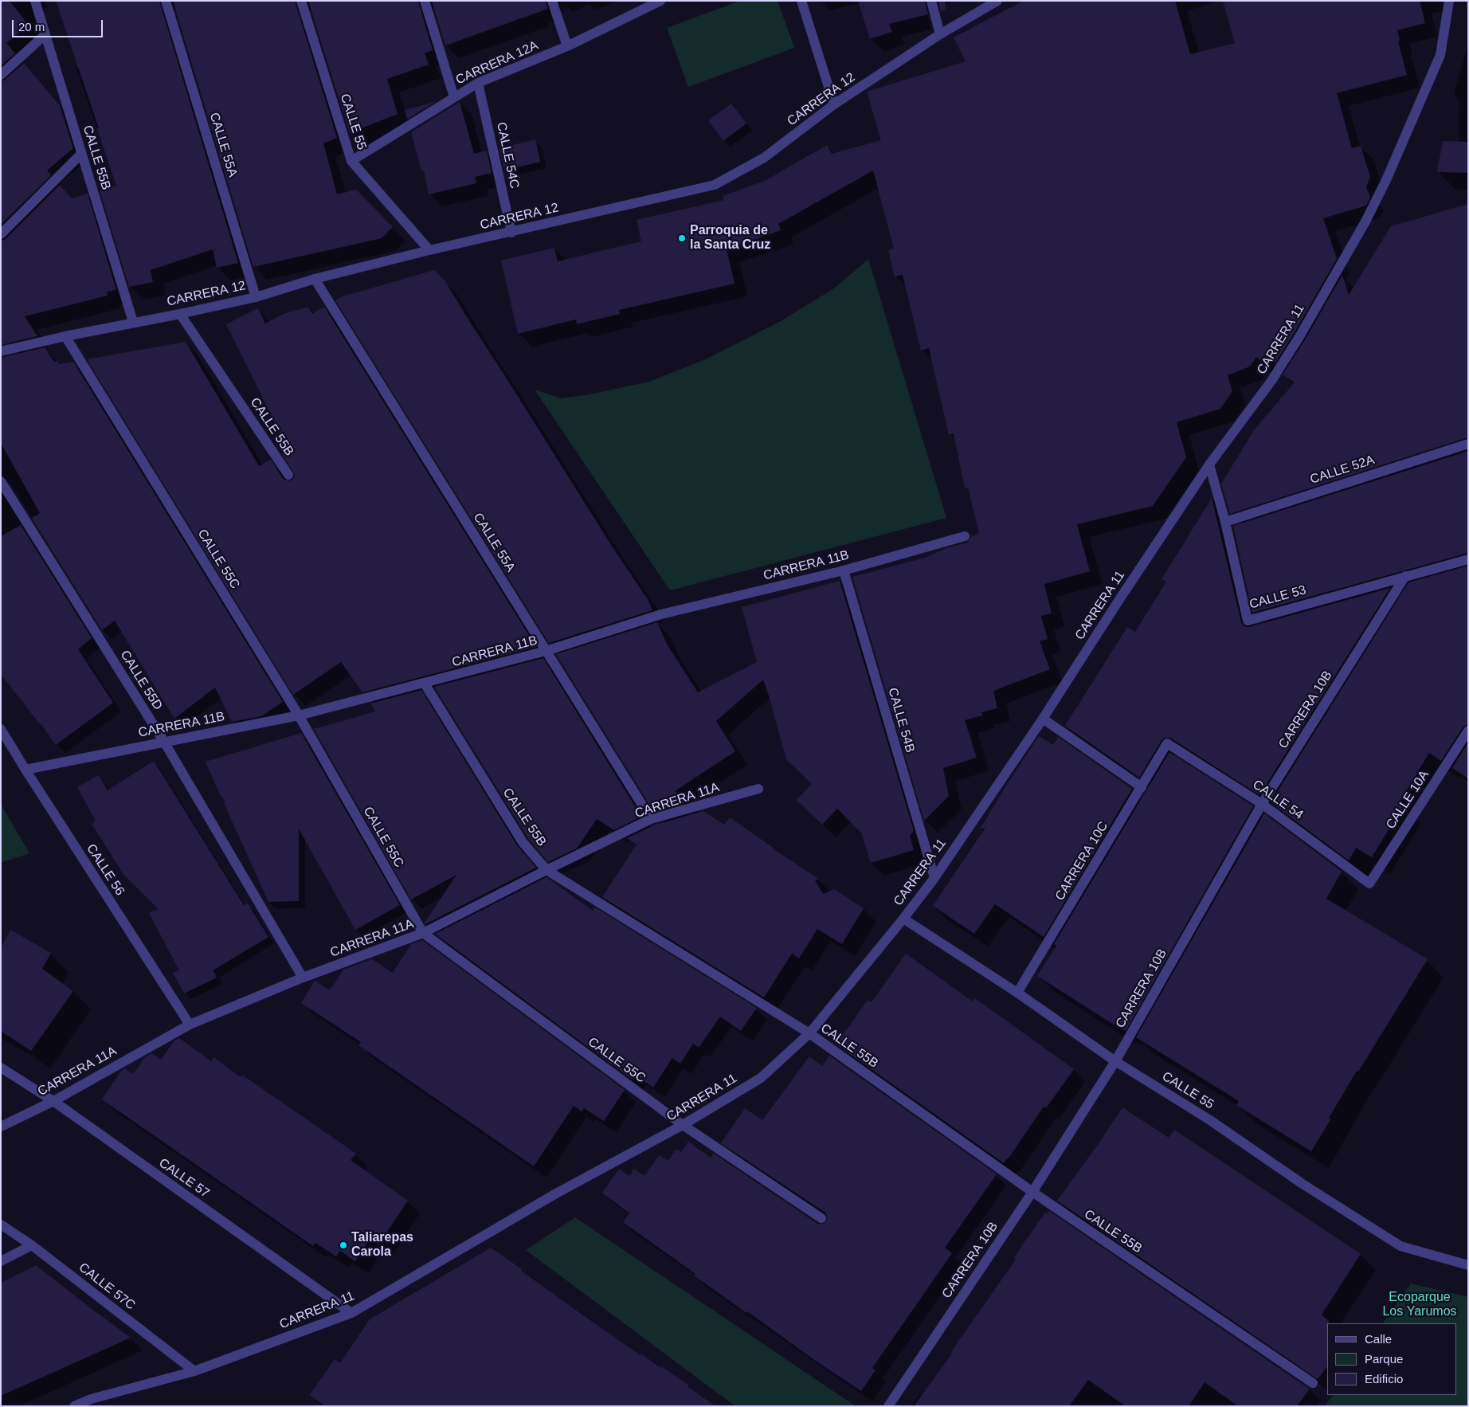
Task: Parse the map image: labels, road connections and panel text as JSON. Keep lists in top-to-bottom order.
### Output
{
  "streets": {
    "street": [
      "CARRERA 12A",
      "CARRERA 12",
      "CALLE 55",
      "CALLE 55A",
      "CALLE 54C",
      "CALLE 55B",
      "CARRERA 11",
      "CALLE 52A",
      "CALLE 55C",
      "CARRERA 11B",
      "CALLE 53",
      "CALLE 55D",
      "CARRERA 10B",
      "CALLE 54B",
      "CALLE 54",
      "CALLE 10A",
      "CARRERA 11A",
      "CARRERA 10C",
      "CALLE 56",
      "CALLE 57",
      "CALLE 57C"
    ]
  },
  "crossings": [
    ["CARRERA 12A", "CALLE 55"],
    ["CARRERA 12A", "CALLE 54C"],
    ["CARRERA 12", "CALLE 55"],
    ["CARRERA 12", "CALLE 55A"],
    ["CARRERA 12", "CALLE 54C"],
    ["CARRERA 12", "CALLE 55B"],
    ["CARRERA 12", "CALLE 55C"],
    ["CALLE 55", "CARRERA 11"],
    ["CALLE 55", "CARRERA 10B"],
    ["CALLE 55", "CARRERA 10C"],
    ["CALLE 55A", "CARRERA 11B"],
    ["CALLE 55A", "CARRERA 11A"],
    ["CALLE 55B", "CARRERA 11"],
    ["CALLE 55B", "CARRERA 11B"],
    ["CALLE 55B", "CARRERA 10B"],
    ["CALLE 55B", "CARRERA 11A"],
    ["CARRERA 11", "CALLE 55C"],
    ["CARRERA 11", "CALLE 53"],
    ["CARRERA 11", "CALLE 54B"],
    ["CARRERA 11", "CALLE 57"],
    ["CARRERA 11", "CALLE 57C"],
    ["CALLE 52A", "CALLE 53"],
    ["CALLE 55C", "CARRERA 11B"],
    ["CALLE 55C", "CARRERA 11A"],
    ["CARRERA 11B", "CALLE 55D"],
    ["CARRERA 11B", "CALLE 54B"],
    ["CARRERA 11B", "CALLE 56"],
    ["CALLE 53", "CARRERA 10B"],
    ["CALLE 55D", "CARRERA 11A"],
    ["CARRERA 10B", "CALLE 54"],
    ["CALLE 54", "CALLE 10A"],
    ["CALLE 54", "CARRERA 10C"],
    ["CARRERA 11A", "CALLE 56"],
    ["CARRERA 11A", "CALLE 57"]
  ],
  "parks": ["Ecoparque Los Yarumos"],
  "places": ["Parroquia de la Santa Cruz", "Taliarepas Carola"],
  "legend": ["Calle", "Parque", "Edificio"],
  "scale_bar": "20 m"
}
